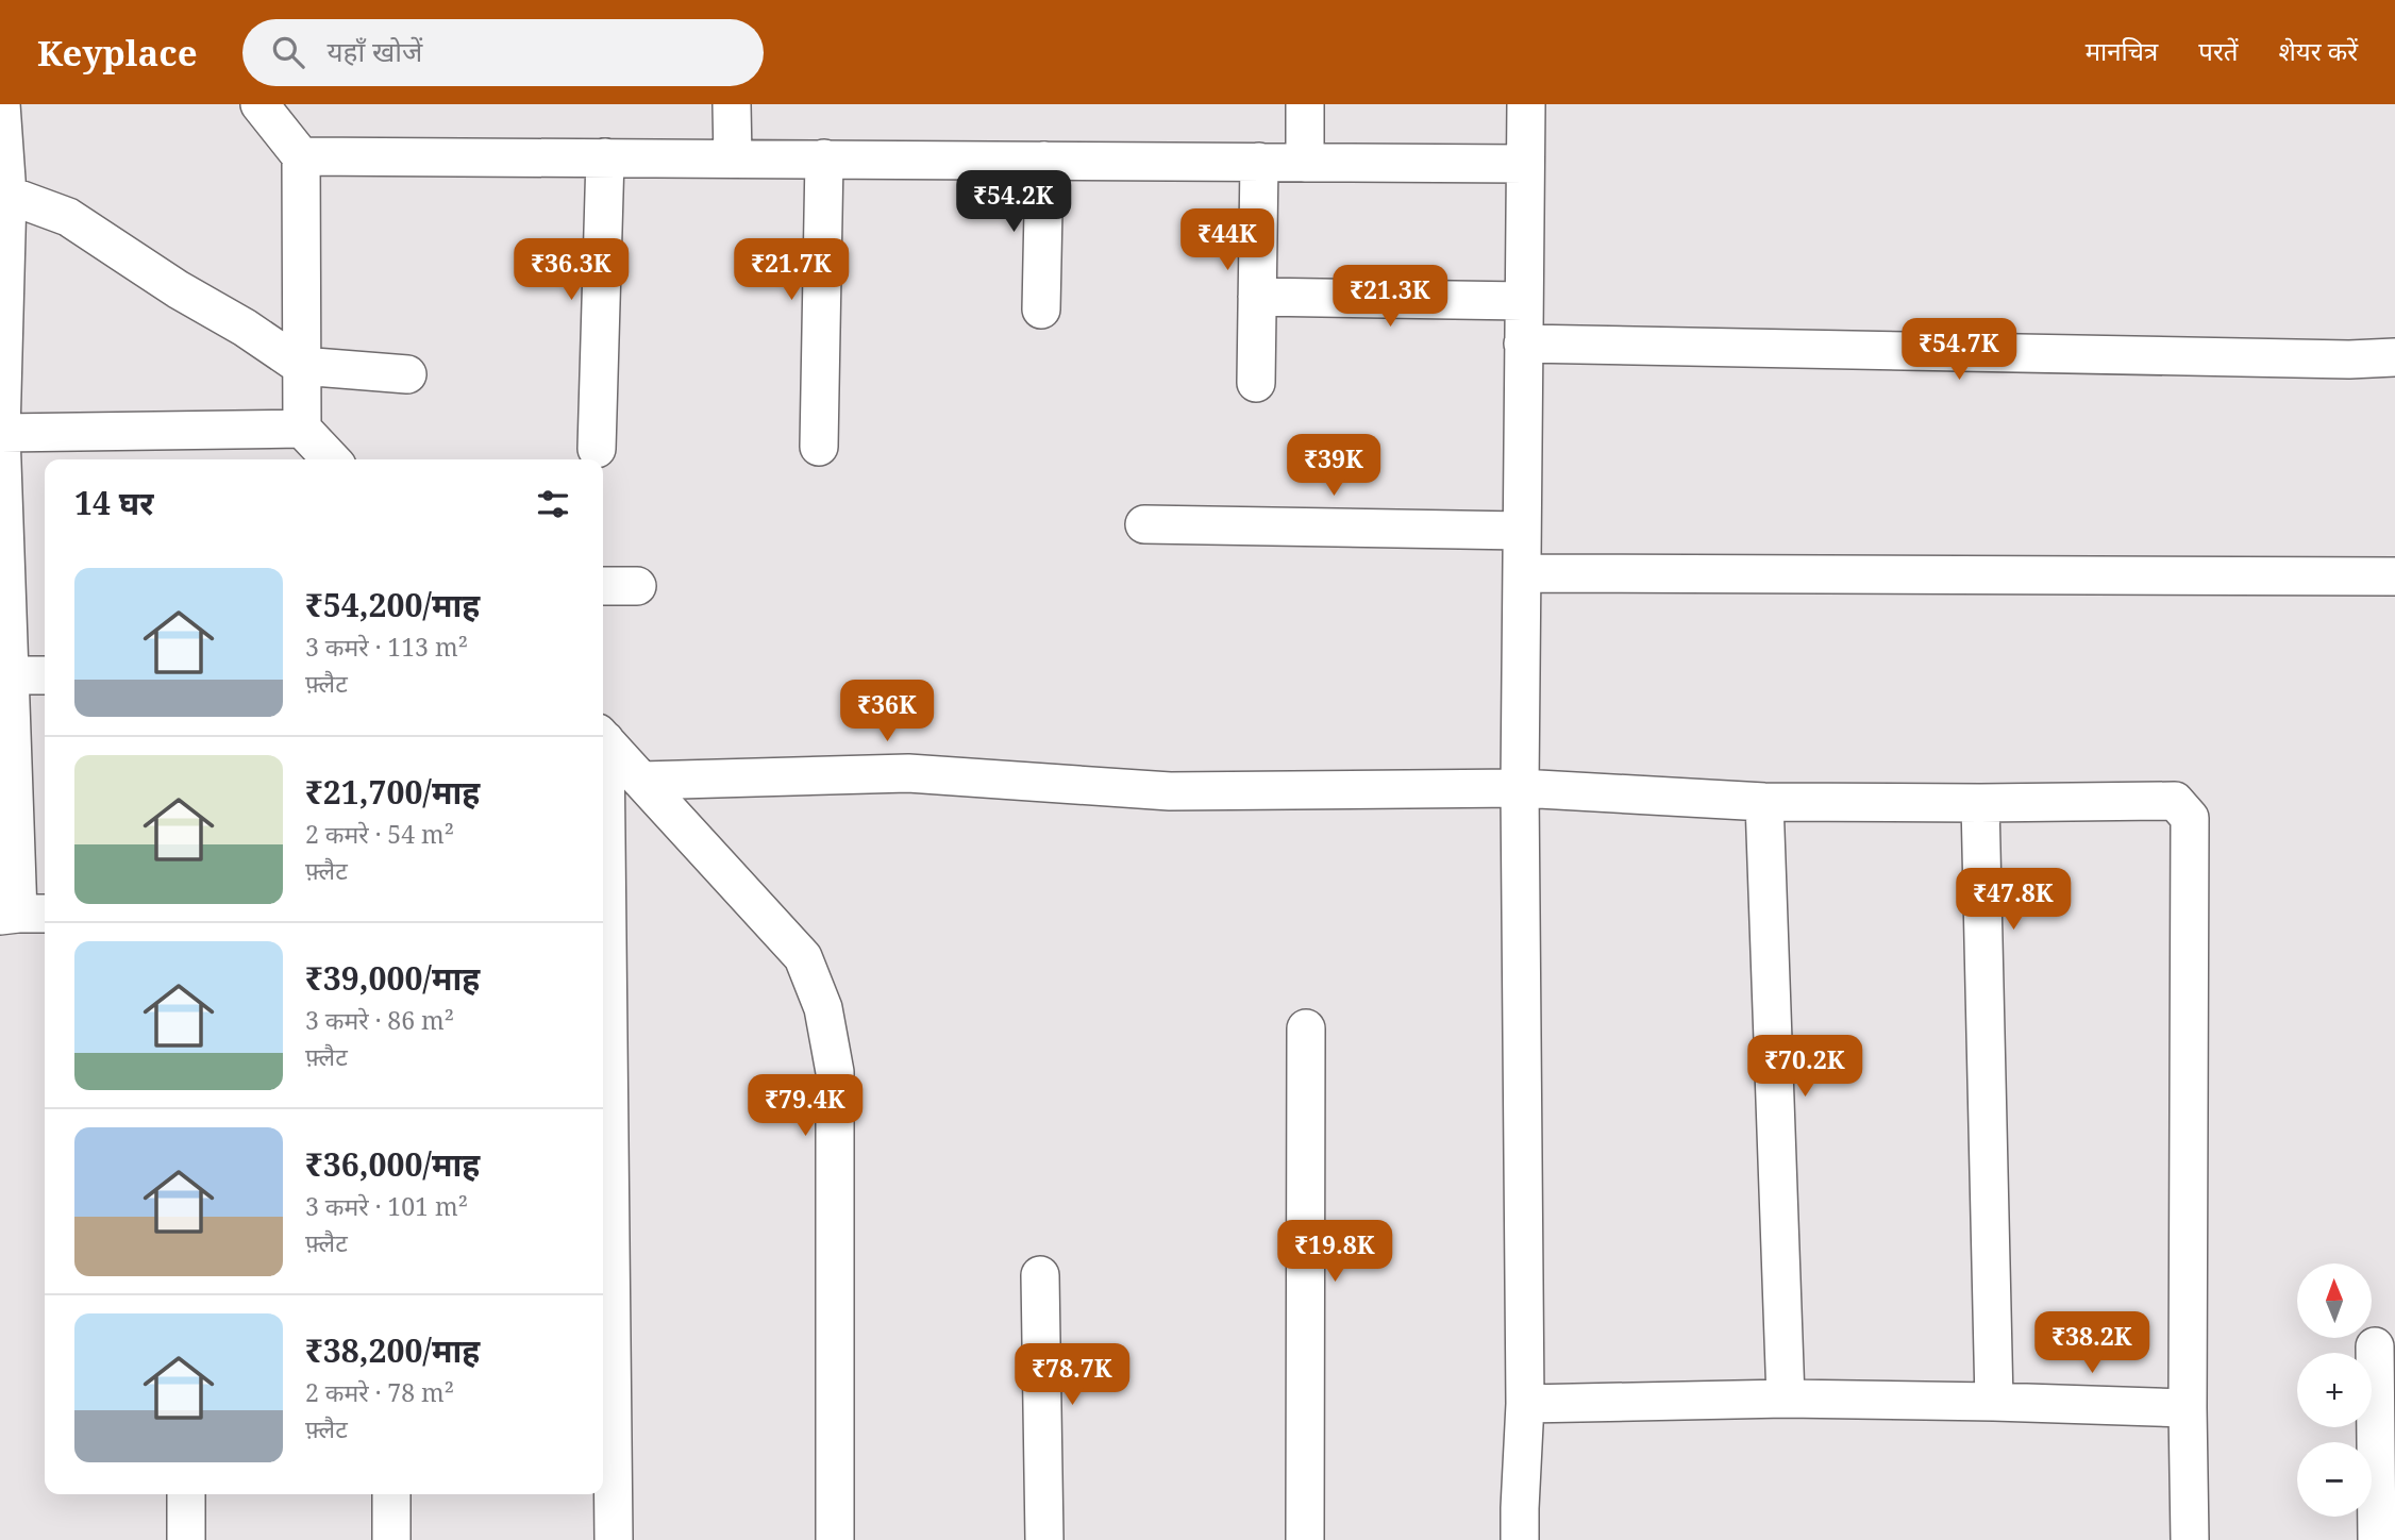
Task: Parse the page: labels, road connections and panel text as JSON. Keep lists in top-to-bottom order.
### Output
{
  "north": "top",
  "page": {
    "header": "Keyplace",
    "search": "यहाँ खोजें",
    "nav": ["मानचित्र", "परतें", "शेयर करें"],
    "price": [
      "₹54.2K",
      "₹44K",
      "₹36.3K",
      "₹21.7K",
      "₹21.3K",
      "₹54.7K",
      "₹39K",
      "₹36K",
      "₹47.8K",
      "₹70.2K",
      "₹79.4K",
      "₹19.8K",
      "₹38.2K",
      "₹78.7K"
    ],
    "heading": "14 घर",
    "list": [
      {
        "name": "₹54,200/माह",
        "note": "3 कमरे · 113 m² · फ़्लैट"
      },
      {
        "name": "₹21,700/माह",
        "note": "2 कमरे · 54 m² · फ़्लैट"
      },
      {
        "name": "₹39,000/माह",
        "note": "3 कमरे · 86 m² · फ़्लैट"
      },
      {
        "name": "₹36,000/माह",
        "note": "3 कमरे · 101 m² · फ़्लैट"
      },
      {
        "name": "₹38,200/माह",
        "note": "2 कमरे · 78 m² · फ़्लैट"
      }
    ],
    "map_buttons": ["+", "−"]
  }
}
